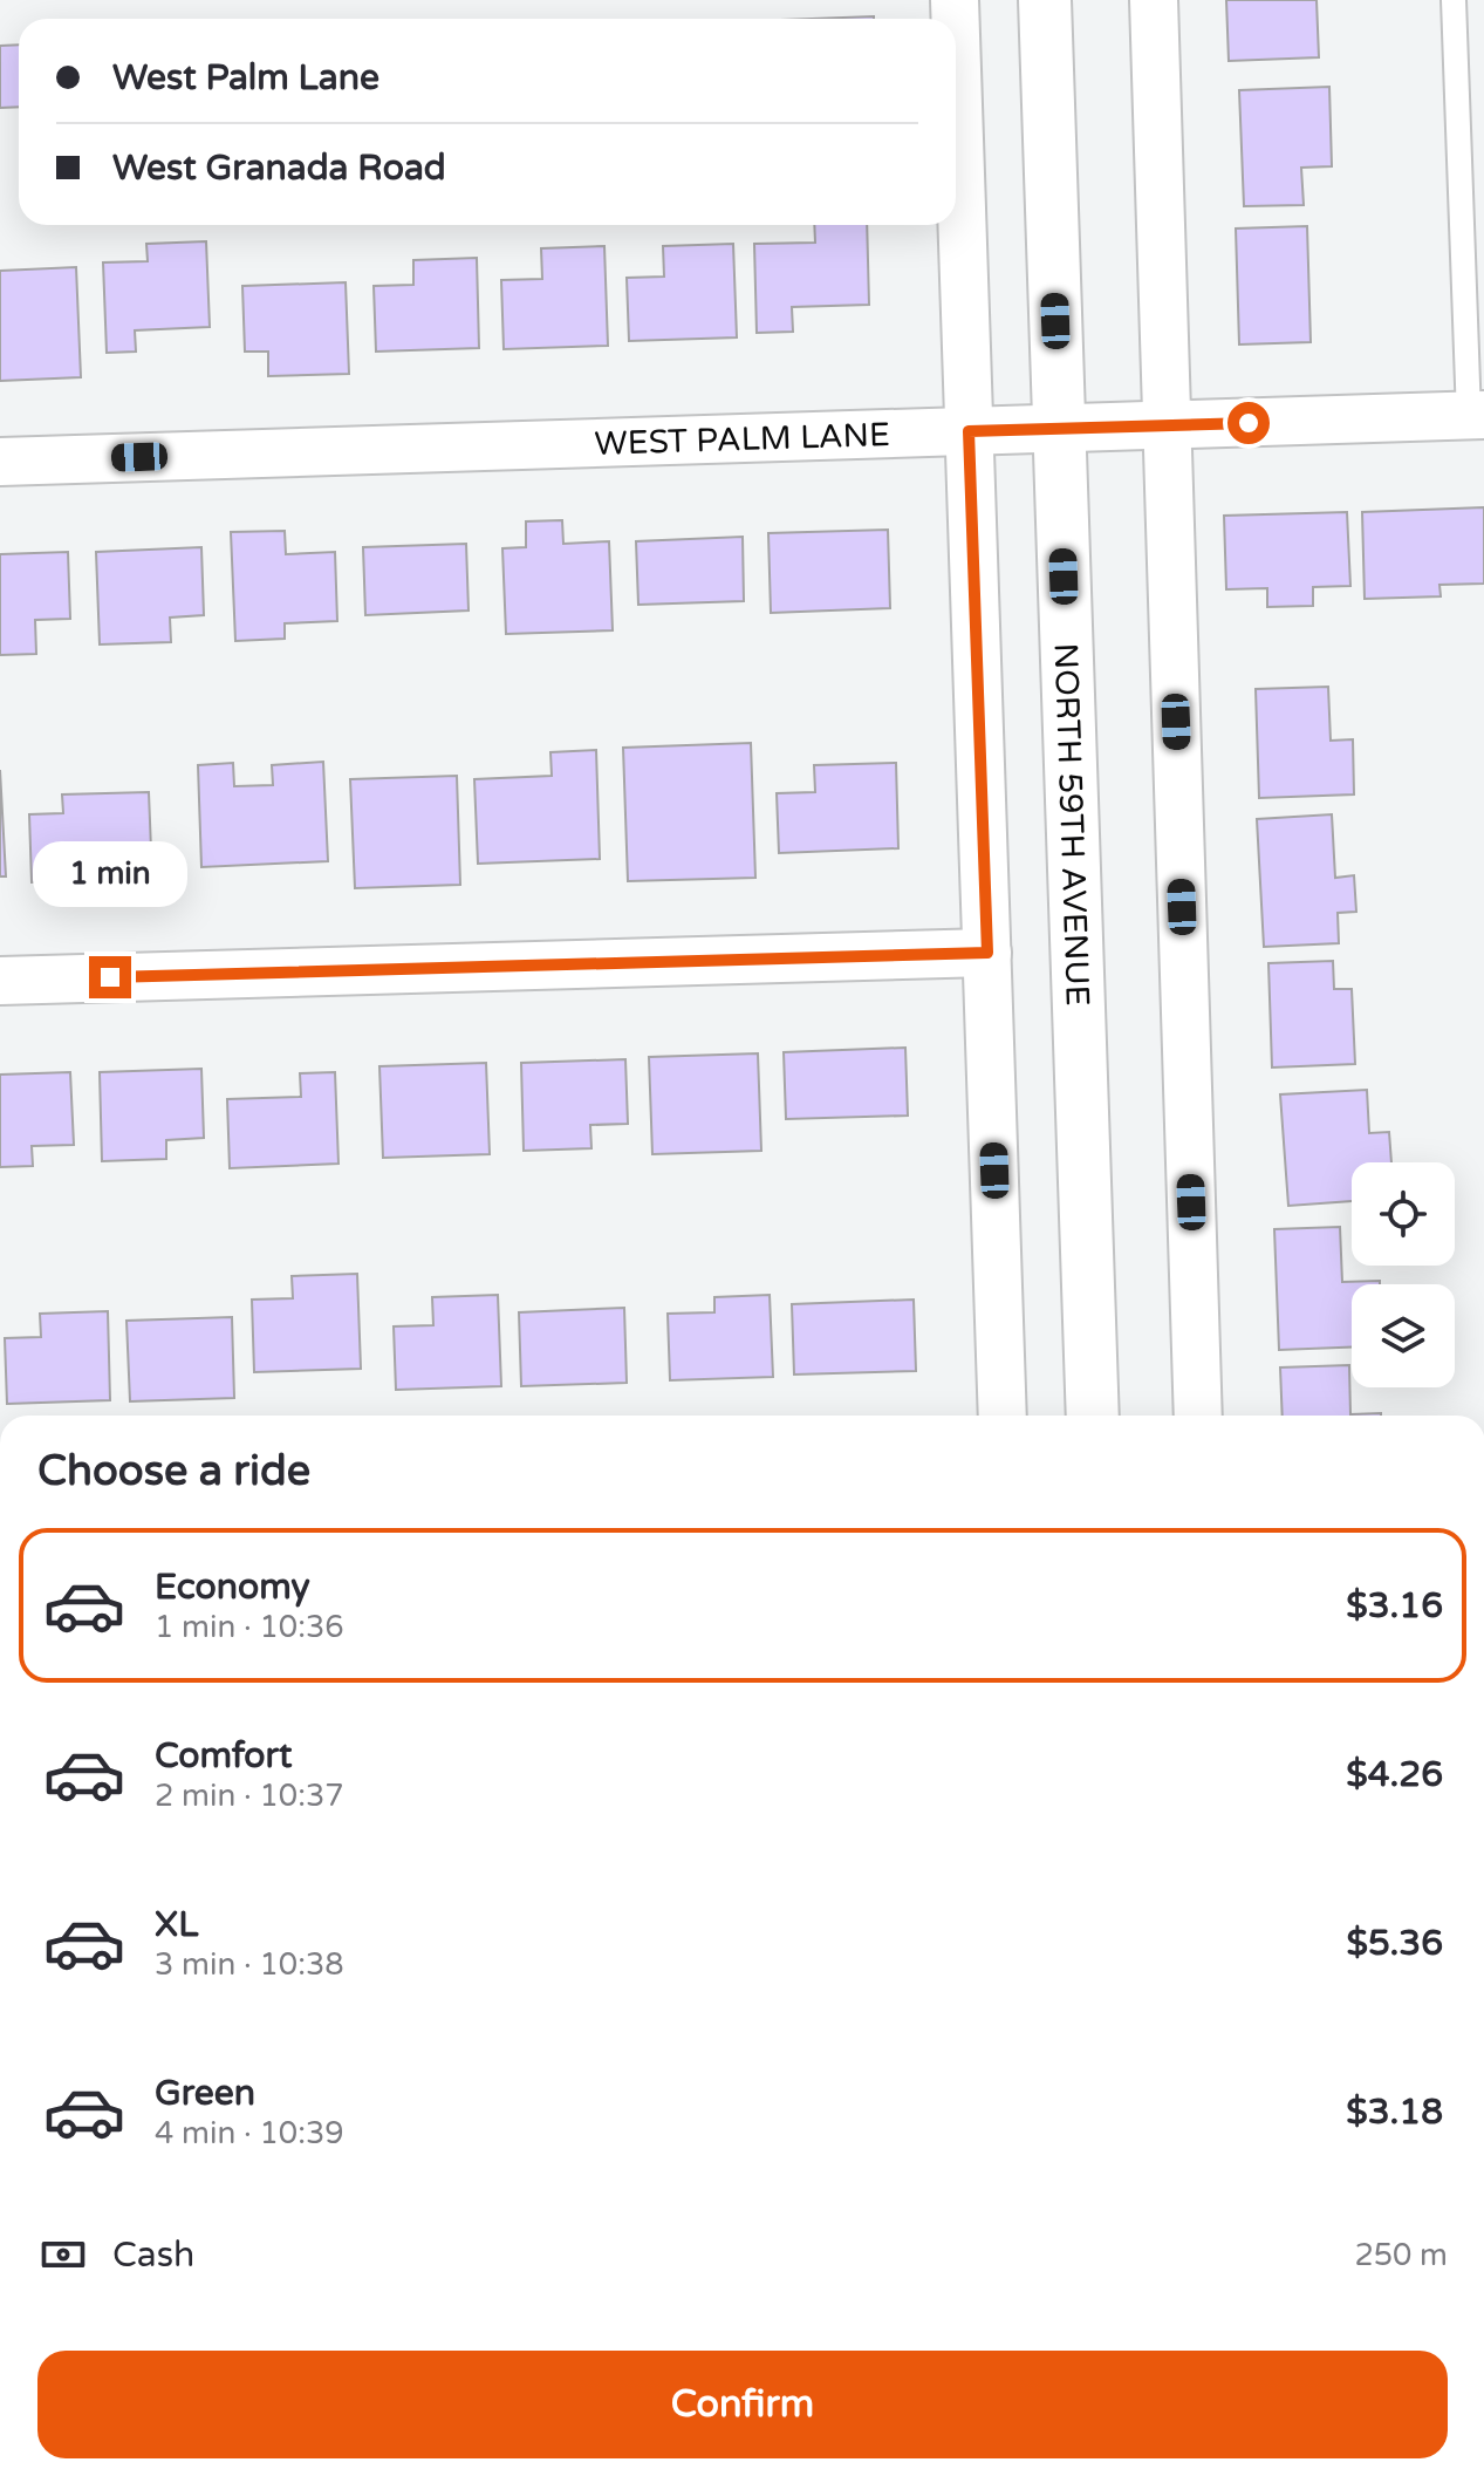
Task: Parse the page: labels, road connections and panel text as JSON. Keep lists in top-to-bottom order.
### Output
{
  "streets": {
    "main road": ["NORTH 59TH AVENUE"],
    "street": ["WEST PALM LANE"]
  },
  "crossings": [
    ["WEST PALM LANE", "NORTH 59TH AVENUE"]
  ],
  "page": {
    "banner": ["West Palm Lane", "West Granada Road"],
    "bubble": "1 min",
    "heading": "Choose a ride",
    "list": [
      {
        "name": "Economy",
        "note": "1 min · 10:36",
        "value": "$3.16"
      },
      {
        "name": "Comfort",
        "note": "2 min · 10:37",
        "value": "$4.26"
      },
      {
        "name": "XL",
        "note": "3 min · 10:38",
        "value": "$5.36"
      },
      {
        "name": "Green",
        "note": "4 min · 10:39",
        "value": "$3.18"
      }
    ],
    "pay": ["Cash", "250 m"],
    "buttons": "Confirm"
  }
}
